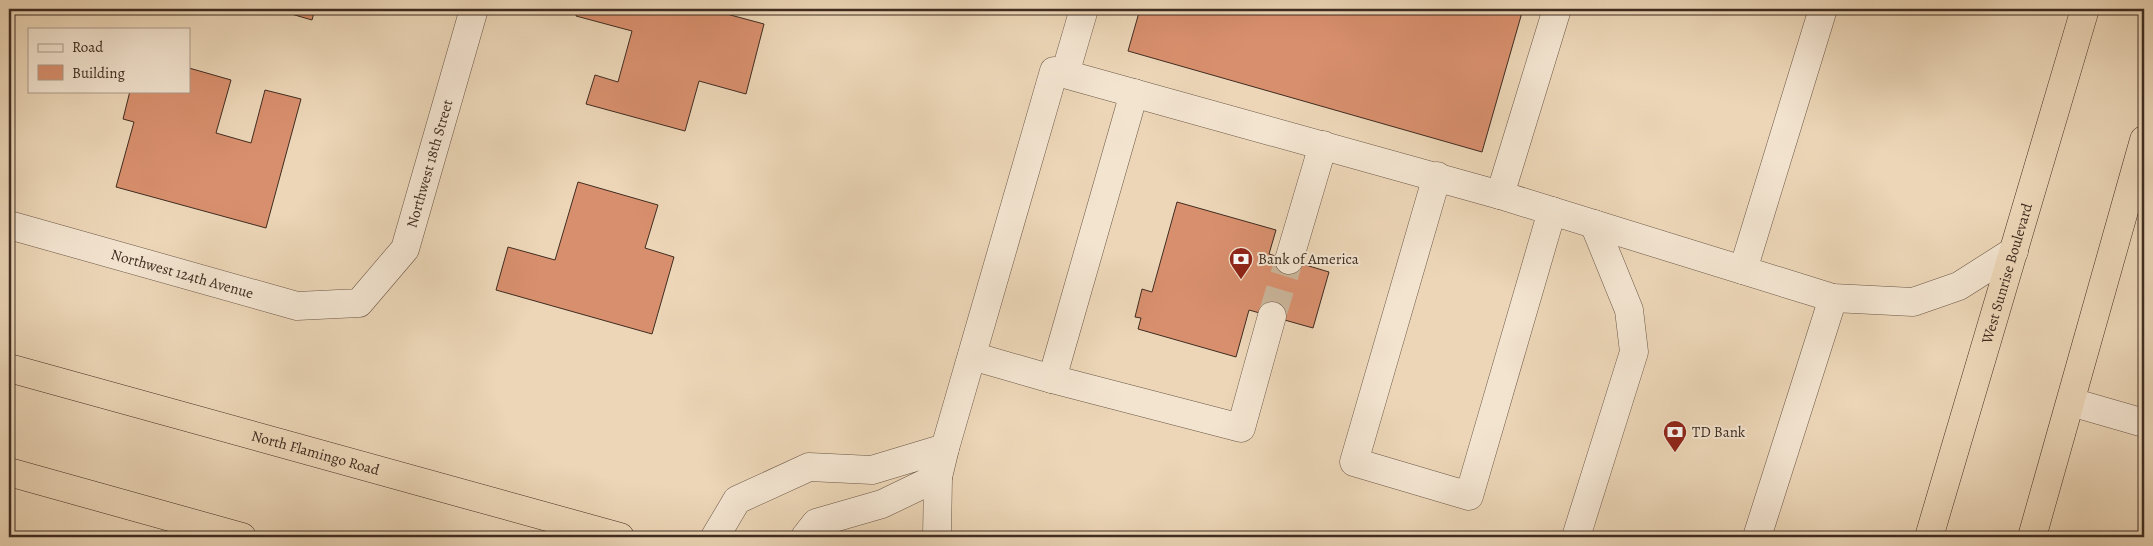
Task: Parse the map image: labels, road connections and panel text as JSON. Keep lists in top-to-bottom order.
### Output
{
  "streets": {
    "highway": ["West Sunrise Boulevard", "North Flamingo Road"],
    "street": ["Northwest 18th Street", "Northwest 124th Avenue"]
  },
  "crossings": [
    ["Northwest 18th Street", "Northwest 124th Avenue"]
  ],
  "places": {
    "bank": ["Bank of America", "TD Bank"]
  },
  "legend": ["Road", "Building"]
}
